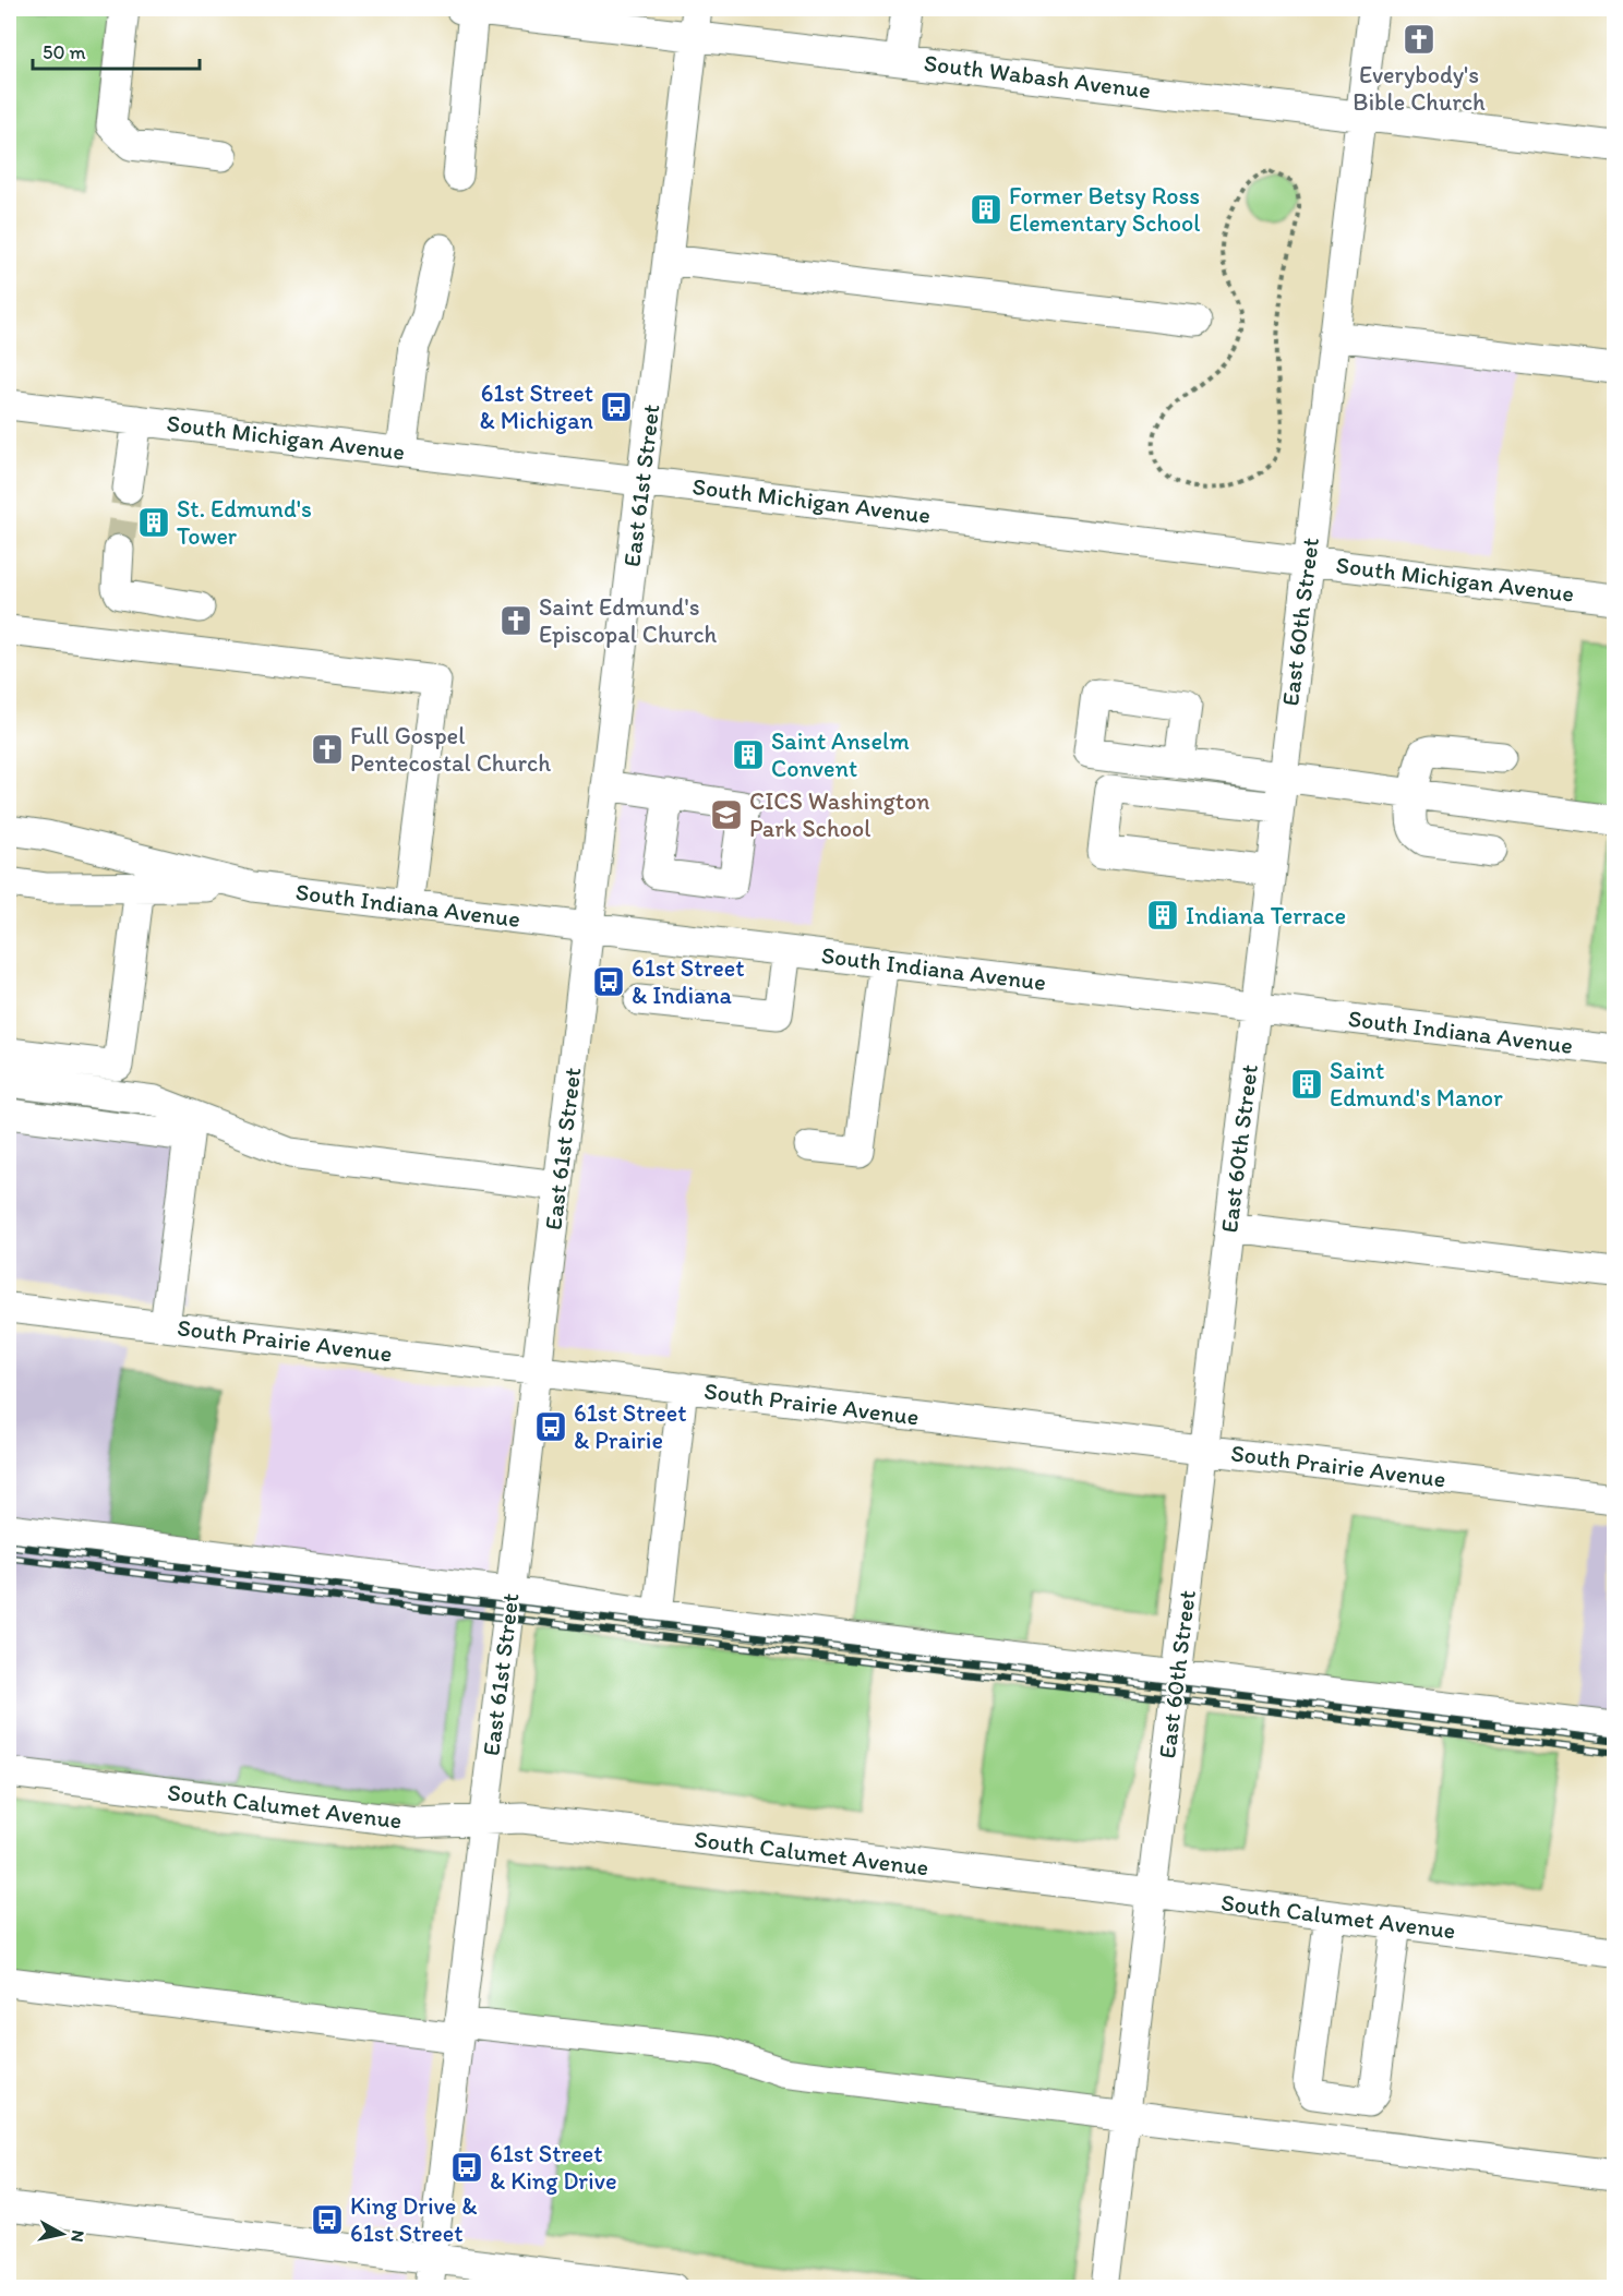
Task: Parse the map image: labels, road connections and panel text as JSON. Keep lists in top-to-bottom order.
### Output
{
  "streets": {
    "street": [
      "South Wabash Avenue",
      "South Michigan Avenue",
      "East 61st Street",
      "East 60th Street",
      "South Indiana Avenue",
      "South Prairie Avenue",
      "South Calumet Avenue"
    ]
  },
  "crossings": [
    ["South Wabash Avenue", "East 61st Street"],
    ["South Wabash Avenue", "East 60th Street"],
    ["South Michigan Avenue", "East 61st Street"],
    ["South Michigan Avenue", "East 60th Street"],
    ["East 61st Street", "South Indiana Avenue"],
    ["East 61st Street", "South Prairie Avenue"],
    ["East 61st Street", "South Calumet Avenue"],
    ["East 60th Street", "South Indiana Avenue"],
    ["East 60th Street", "South Prairie Avenue"],
    ["East 60th Street", "South Calumet Avenue"]
  ],
  "places": {
    "church": ["Everybody's Bible Church", "Saint Edmund's Episcopal Church", "Full Gospel Pentecostal Church"],
    "building": [
      "Former Betsy Ross Elementary School",
      "St. Edmund's Tower",
      "Saint Anselm Convent",
      "Indiana Terrace",
      "Saint Edmund's Manor"
    ],
    "bus stop": [
      "61st Street & Michigan",
      "61st Street & Indiana",
      "61st Street & Prairie",
      "61st Street & King Drive",
      "King Drive & 61st Street"
    ],
    "school or university": ["CICS Washington Park School"]
  },
  "scale_bar": "50 m",
  "north": "right"
}
